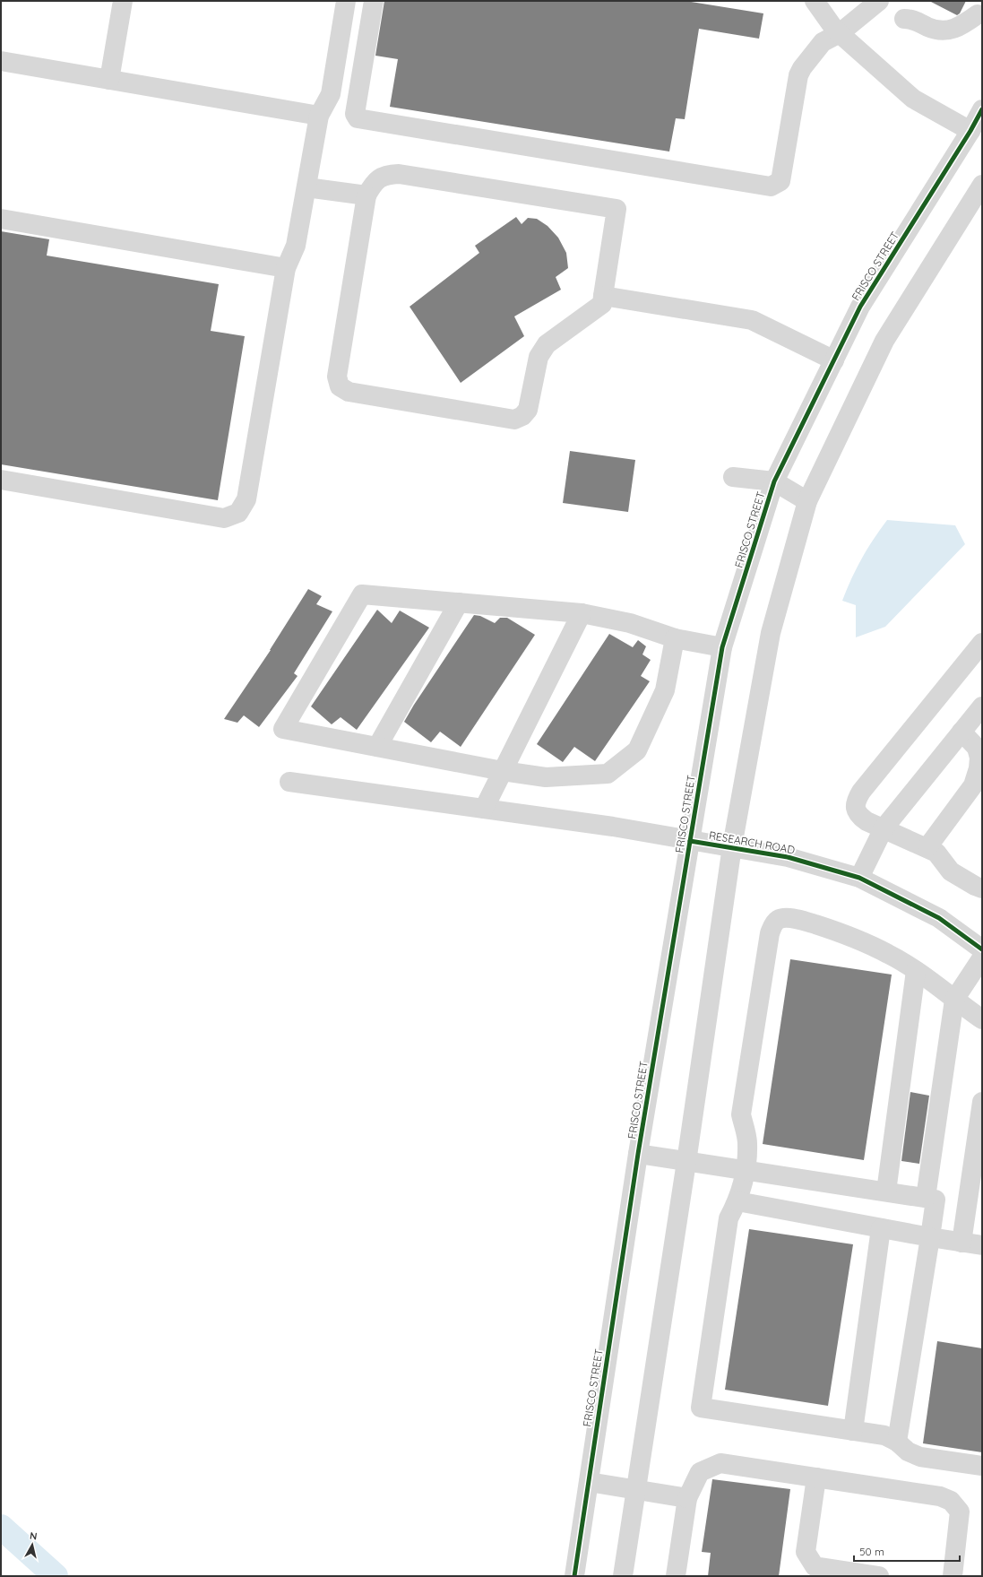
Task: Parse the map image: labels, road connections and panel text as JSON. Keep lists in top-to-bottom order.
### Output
{
  "streets": {
    "street": ["FRISCO STREET", "RESEARCH ROAD"]
  },
  "crossings": [
    ["FRISCO STREET", "RESEARCH ROAD"]
  ],
  "scale_bar": "50 m",
  "north": "top"
}
